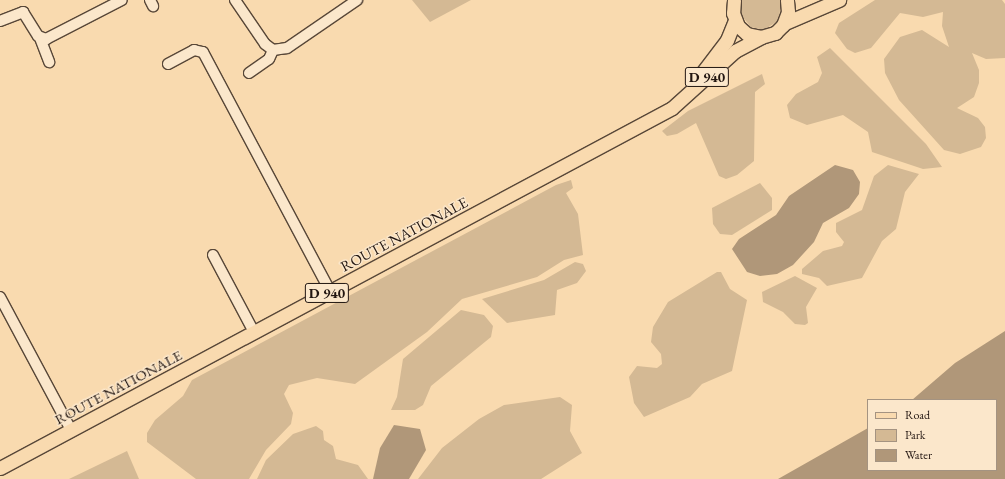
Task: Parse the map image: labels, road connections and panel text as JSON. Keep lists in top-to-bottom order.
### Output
{
  "streets": {
    "main road": ["D 940", "ROUTE NATIONALE"]
  },
  "crossings": [
    ["D 940", "ROUTE NATIONALE"]
  ],
  "legend": ["Road", "Park", "Water"]
}
